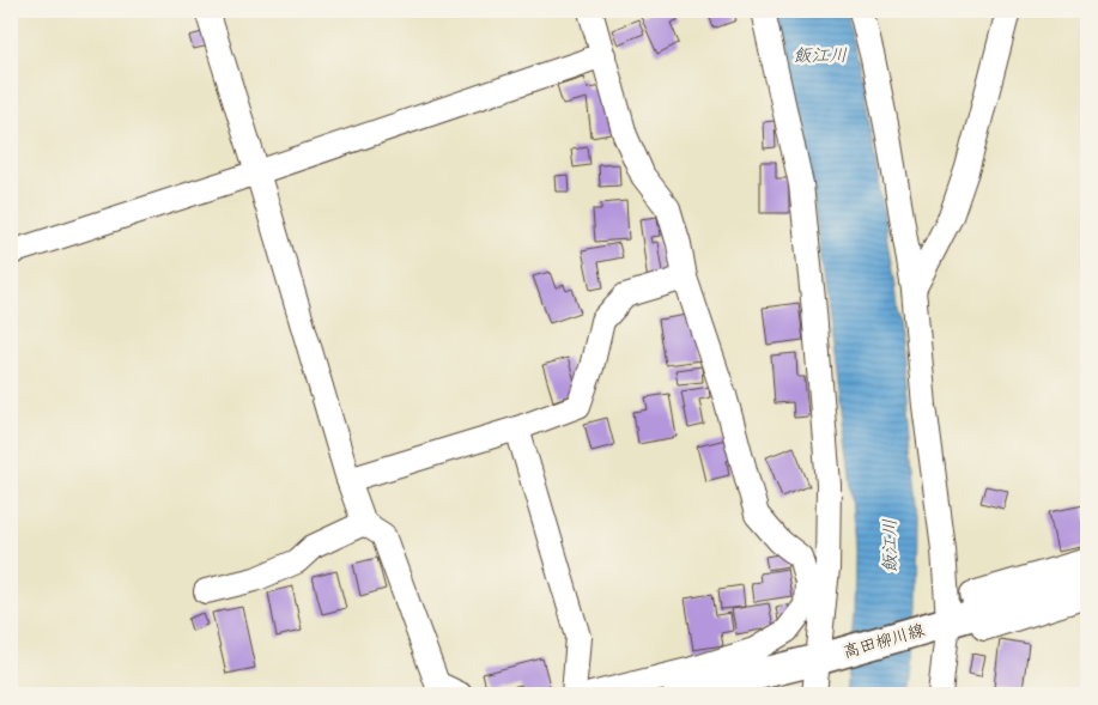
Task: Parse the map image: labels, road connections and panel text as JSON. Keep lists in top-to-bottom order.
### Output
{
  "streets": {
    "main road": ["高田柳川線"]
  },
  "water": ["飯江川"]
}
